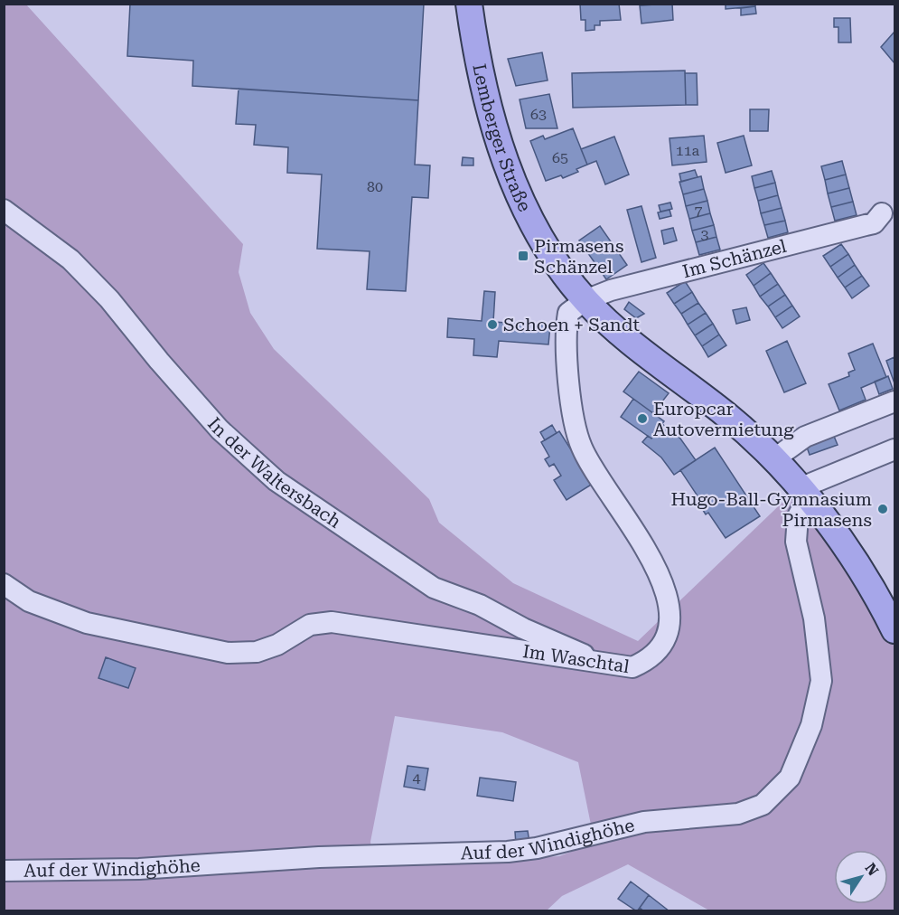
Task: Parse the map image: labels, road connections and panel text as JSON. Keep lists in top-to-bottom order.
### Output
{
  "streets": {
    "main road": ["Lemberger Straße"],
    "street": [
      "Im Schänzel",
      "In der Waltersbach",
      "Im Waschtal",
      "Auf der Windighöhe"
    ]
  },
  "crossings": [
    ["Lemberger Straße", "Im Schänzel"],
    ["Lemberger Straße", "Im Waschtal"],
    ["Lemberger Straße", "Auf der Windighöhe"],
    ["Im Schänzel", "Im Waschtal"],
    ["In der Waltersbach", "Im Waschtal"]
  ],
  "places": {
    "transit": ["Pirmasens Schänzel"],
    "other": ["Schoen + Sandt", "Europcar Autovermietung", "Hugo-Ball-Gymnasium Pirmasens"]
  },
  "house_numbers": [
    "63",
    "11a",
    "65",
    "80",
    "7",
    "3",
    "4"
  ],
  "north": "top right"
}
